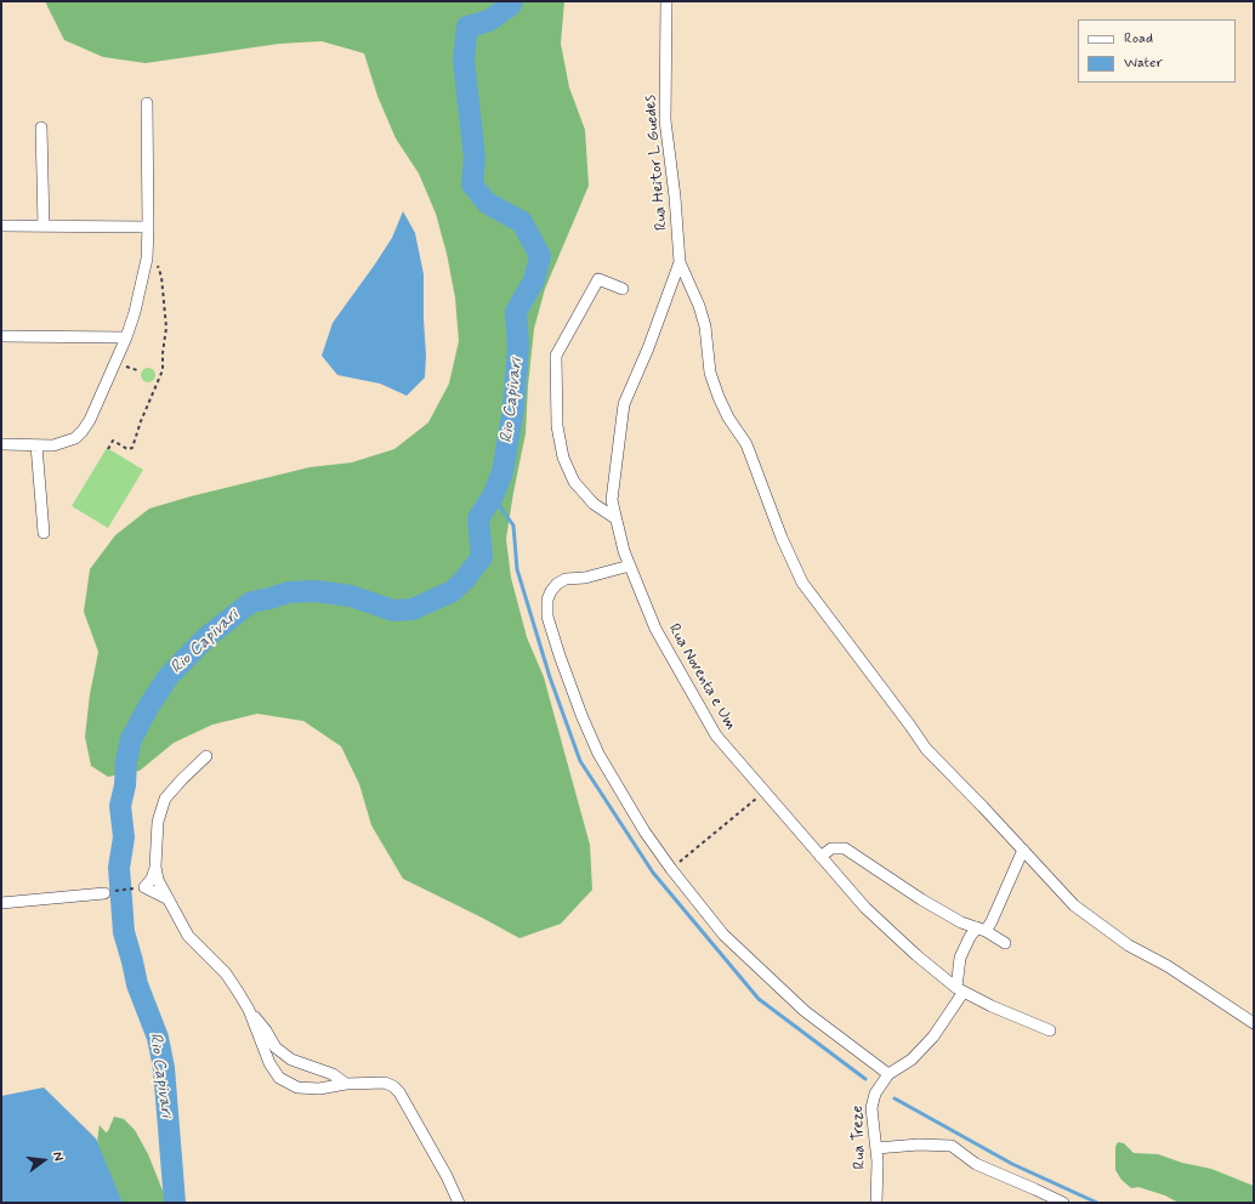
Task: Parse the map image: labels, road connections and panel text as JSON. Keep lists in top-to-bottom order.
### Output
{
  "streets": {
    "street": ["Rua Heitor L Guedes", "Rua Noventa e Um", "Rua Treze"]
  },
  "crossings": [
    ["Rua Heitor L Guedes", "Rua Noventa e Um"]
  ],
  "water": ["Rio Capivari"],
  "legend": ["Road", "Water"],
  "north": "right"
}
